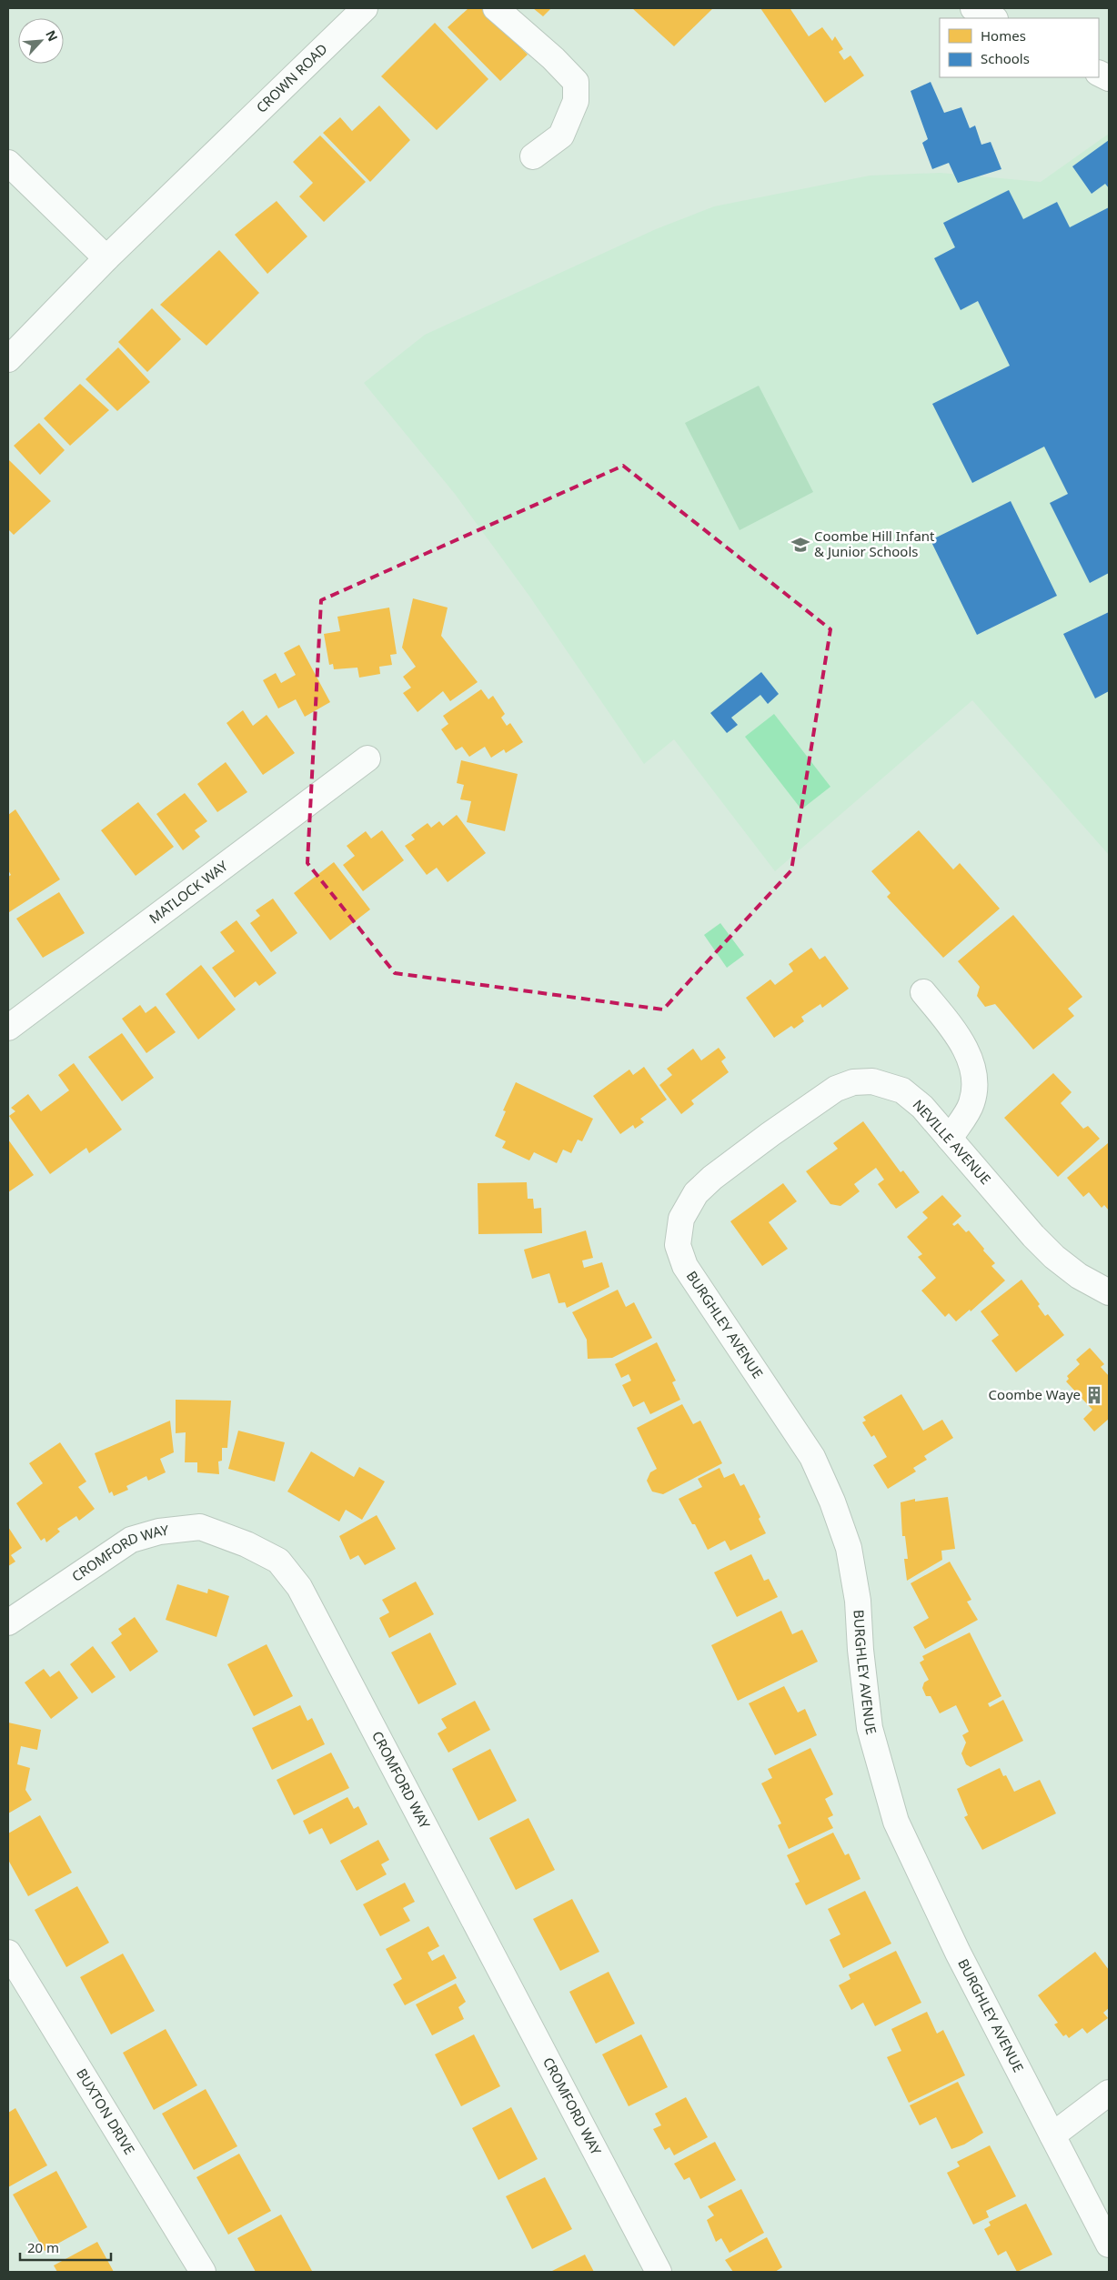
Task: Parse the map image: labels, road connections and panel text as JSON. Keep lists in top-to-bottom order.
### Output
{
  "streets": {
    "street": [
      "CROWN ROAD",
      "MATLOCK WAY",
      "NEVILLE AVENUE",
      "BURGHLEY AVENUE",
      "CROMFORD WAY",
      "BUXTON DRIVE"
    ]
  },
  "crossings": [
    ["NEVILLE AVENUE", "BURGHLEY AVENUE"]
  ],
  "places": {
    "school or university": ["Coombe Hill Infant & Junior Schools"],
    "building": ["Coombe Waye"]
  },
  "legend": ["Homes", "Schools"],
  "scale_bar": "20 m",
  "north": "top right"
}
